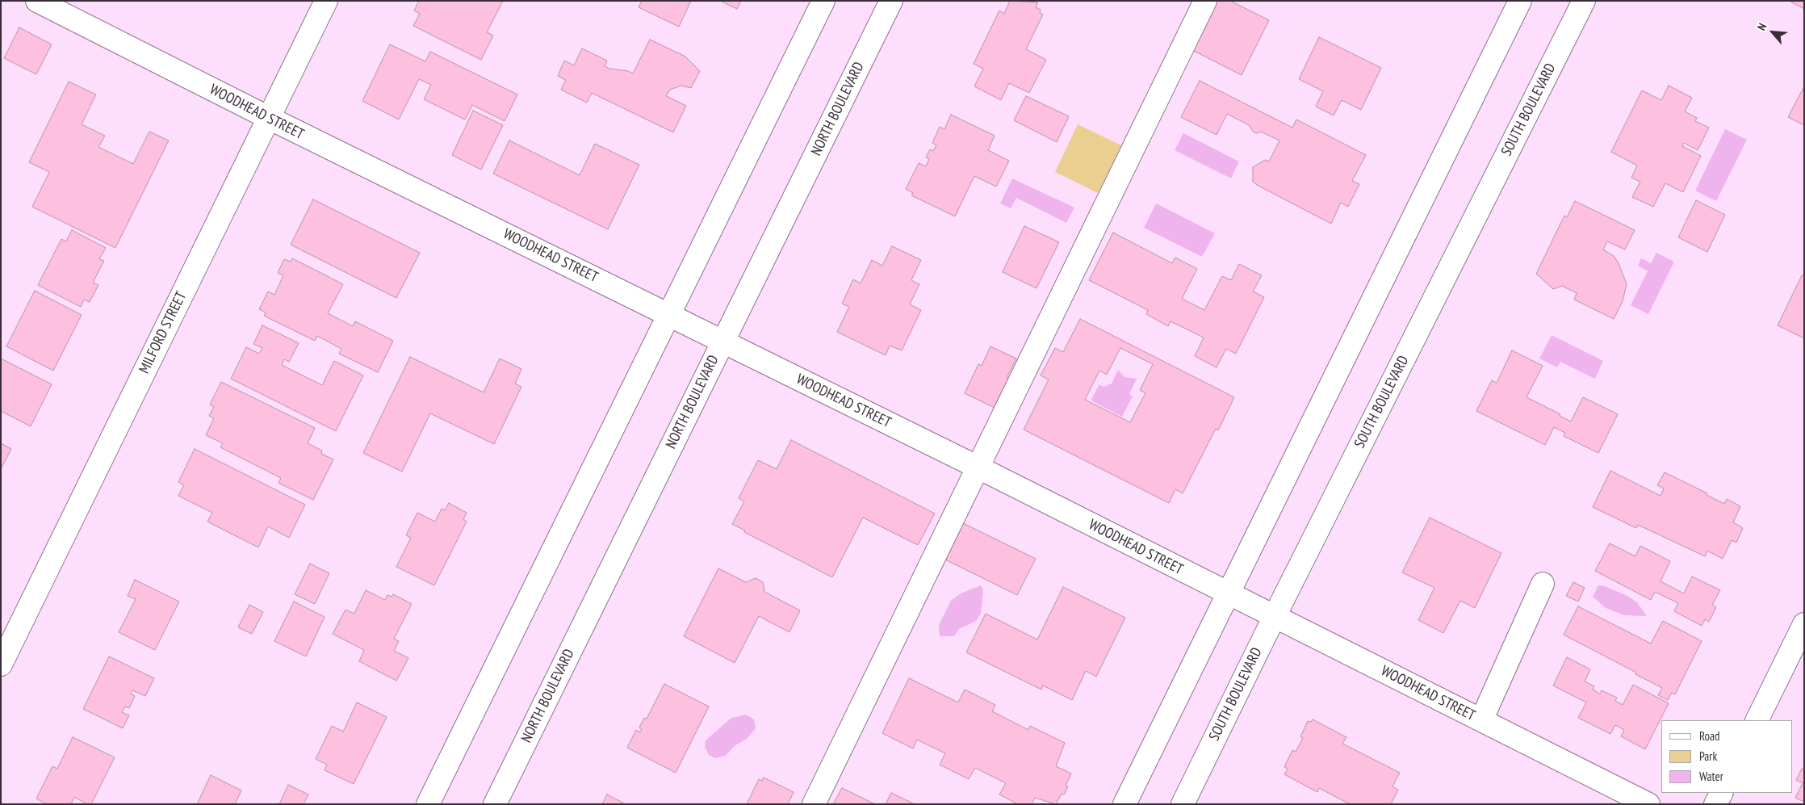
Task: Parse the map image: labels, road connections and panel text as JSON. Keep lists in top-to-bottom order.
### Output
{
  "streets": {
    "street": [
      "NORTH BOULEVARD",
      "SOUTH BOULEVARD",
      "WOODHEAD STREET",
      "MILFORD STREET"
    ]
  },
  "crossings": [
    ["NORTH BOULEVARD", "WOODHEAD STREET"],
    ["SOUTH BOULEVARD", "WOODHEAD STREET"],
    ["WOODHEAD STREET", "MILFORD STREET"]
  ],
  "legend": ["Road", "Park", "Water"],
  "north": "top left"
}
